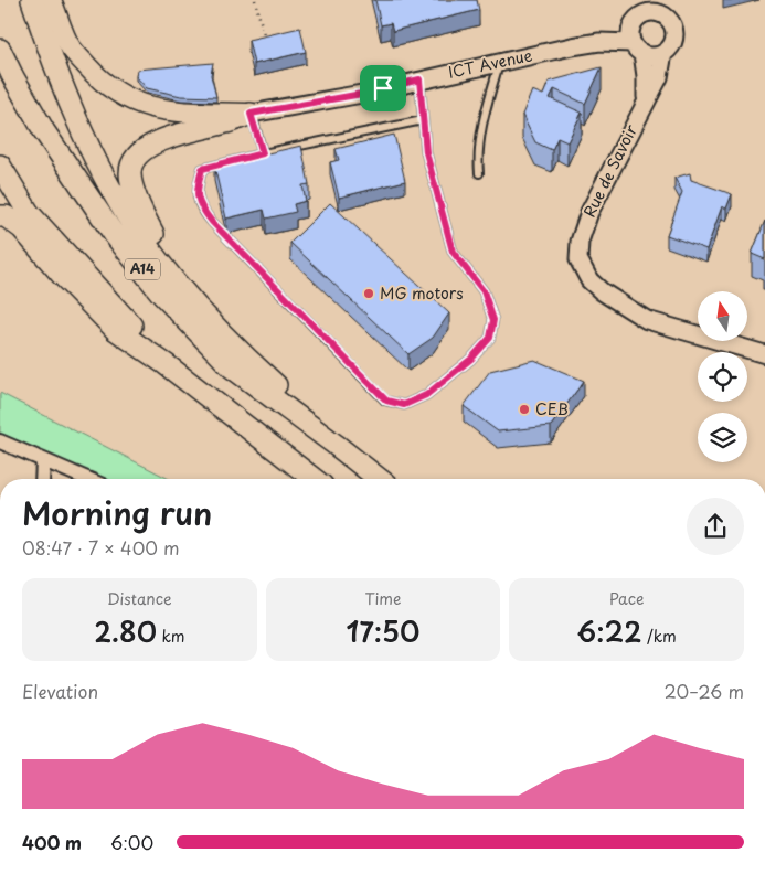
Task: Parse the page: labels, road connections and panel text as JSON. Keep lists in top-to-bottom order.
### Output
{
  "streets": {
    "main road": ["A14"],
    "street": ["ICT Avenue", "Rue de Savoir"]
  },
  "crossings": [
    ["ICT Avenue", "Rue de Savoir"]
  ],
  "places": ["MG motors", "CEB"],
  "north": "top",
  "page": {
    "heading": ["Morning run", "08:47 · 7 × 400 m"],
    "stats": [
      ["Distance", "2.80 km"],
      ["Time", "17:50"],
      ["Pace", "6:22 /km"]
    ],
    "chart": ["Elevation", "20–26 m"],
    "list": [
      {
        "name": "400 m",
        "note": "6:00"
      }
    ]
  }
}
